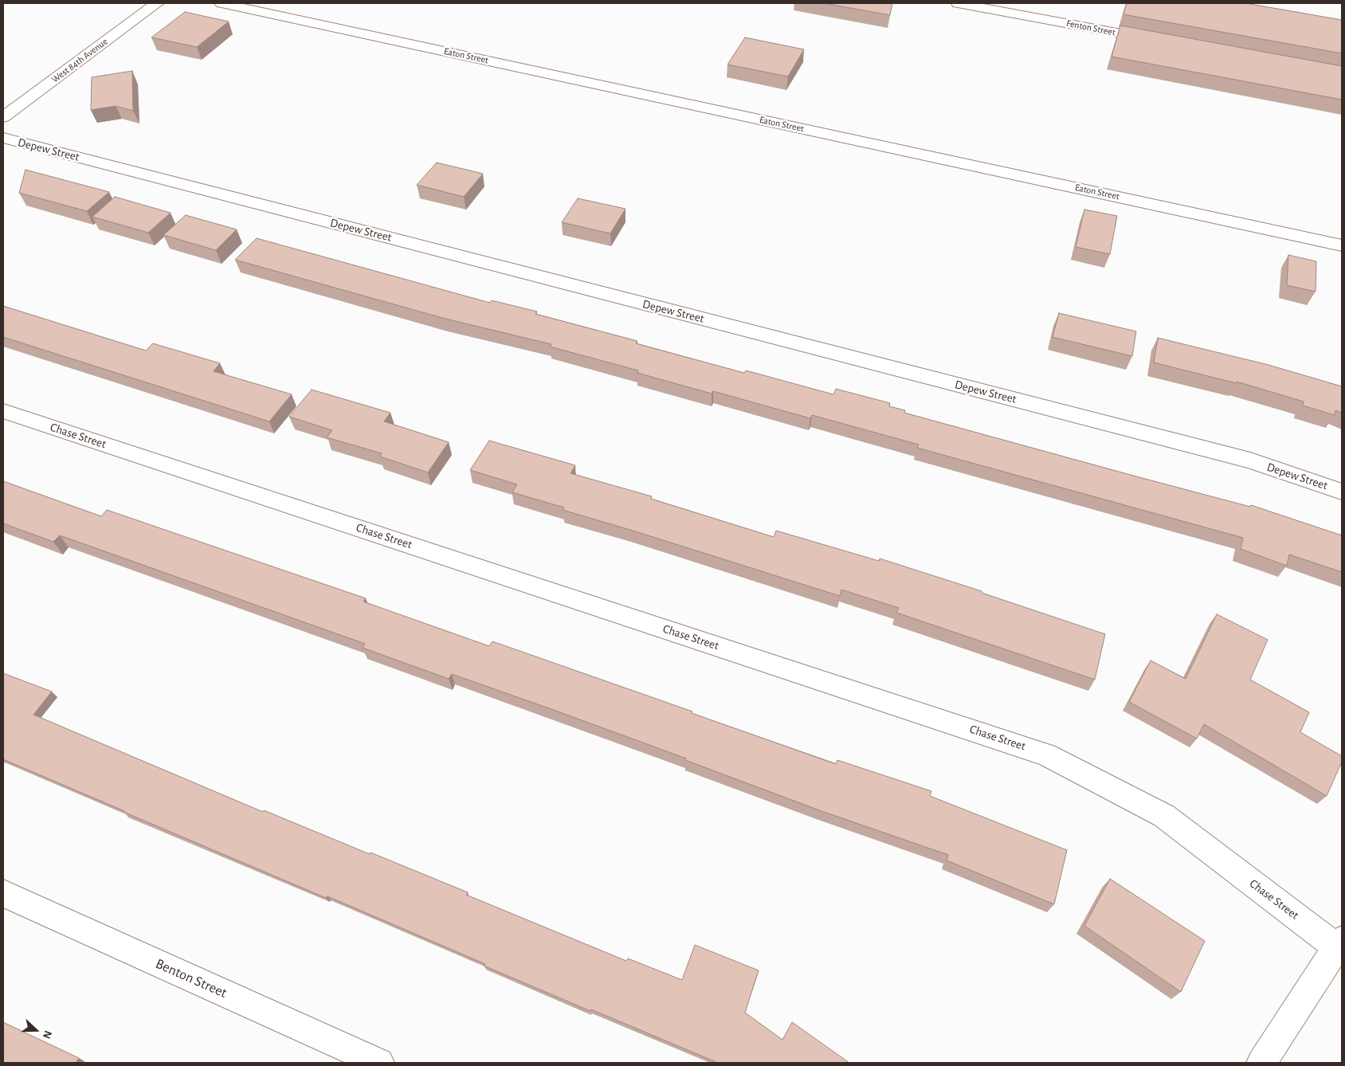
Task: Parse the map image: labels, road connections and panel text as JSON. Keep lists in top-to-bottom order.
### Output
{
  "streets": {
    "street": [
      "Fenton Street",
      "Eaton Street",
      "West 84th Avenue",
      "Depew Street",
      "Chase Street",
      "Benton Street"
    ]
  },
  "north": "right"
}
